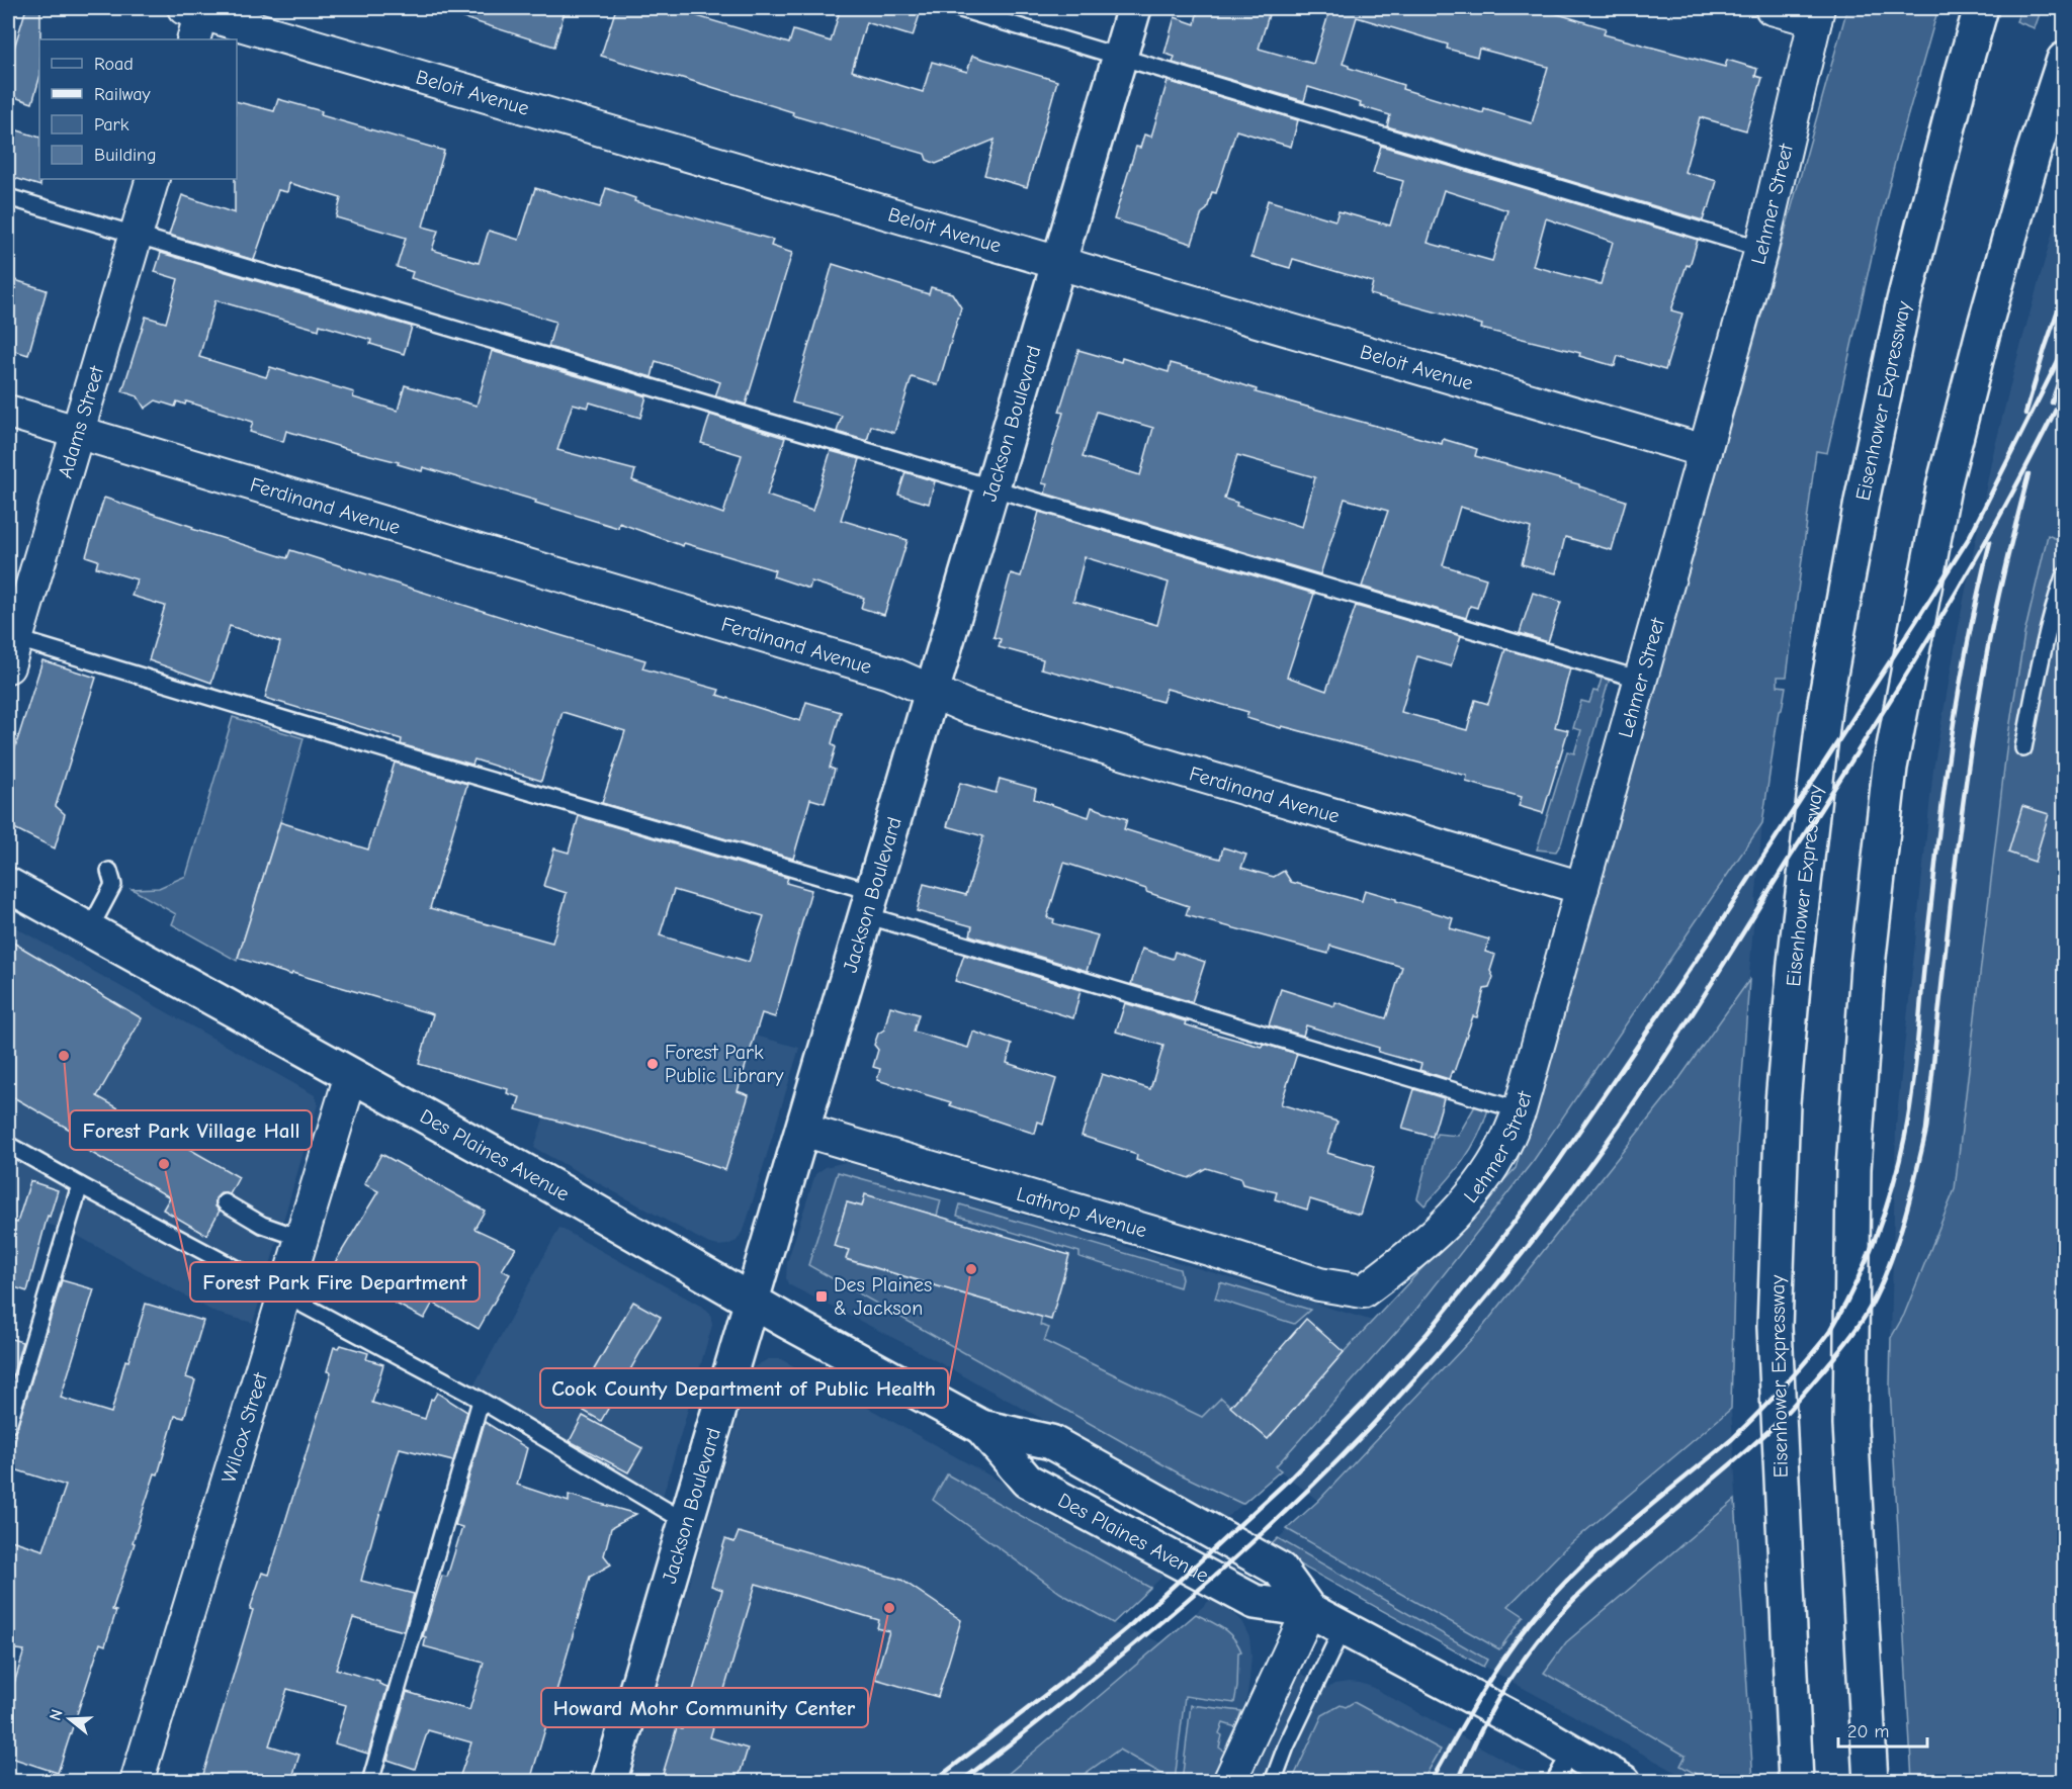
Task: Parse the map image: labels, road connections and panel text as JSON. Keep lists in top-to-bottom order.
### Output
{
  "streets": {
    "main road": ["Eisenhower Expressway", "Jackson Boulevard", "Des Plaines Avenue"],
    "street": [
      "Beloit Avenue",
      "Lehmer Street",
      "Adams Street",
      "Ferdinand Avenue",
      "Lathrop Avenue",
      "Wilcox Street"
    ]
  },
  "crossings": [
    ["Beloit Avenue", "Lehmer Street"],
    ["Beloit Avenue", "Jackson Boulevard"],
    ["Lehmer Street", "Ferdinand Avenue"],
    ["Lehmer Street", "Lathrop Avenue"],
    ["Adams Street", "Ferdinand Avenue"],
    ["Jackson Boulevard", "Ferdinand Avenue"],
    ["Jackson Boulevard", "Des Plaines Avenue"],
    ["Jackson Boulevard", "Lathrop Avenue"],
    ["Des Plaines Avenue", "Wilcox Street"]
  ],
  "places": {
    "other": [
      "Forest Park Village Hall",
      "Forest Park Public Library",
      "Forest Park Fire Department",
      "Cook County Department of Public Health",
      "Howard Mohr Community Center"
    ],
    "transit": ["Des Plaines & Jackson"]
  },
  "legend": [
    "Road",
    "Railway",
    "Park",
    "Building"
  ],
  "scale_bar": "20 m",
  "north": "left"
}
